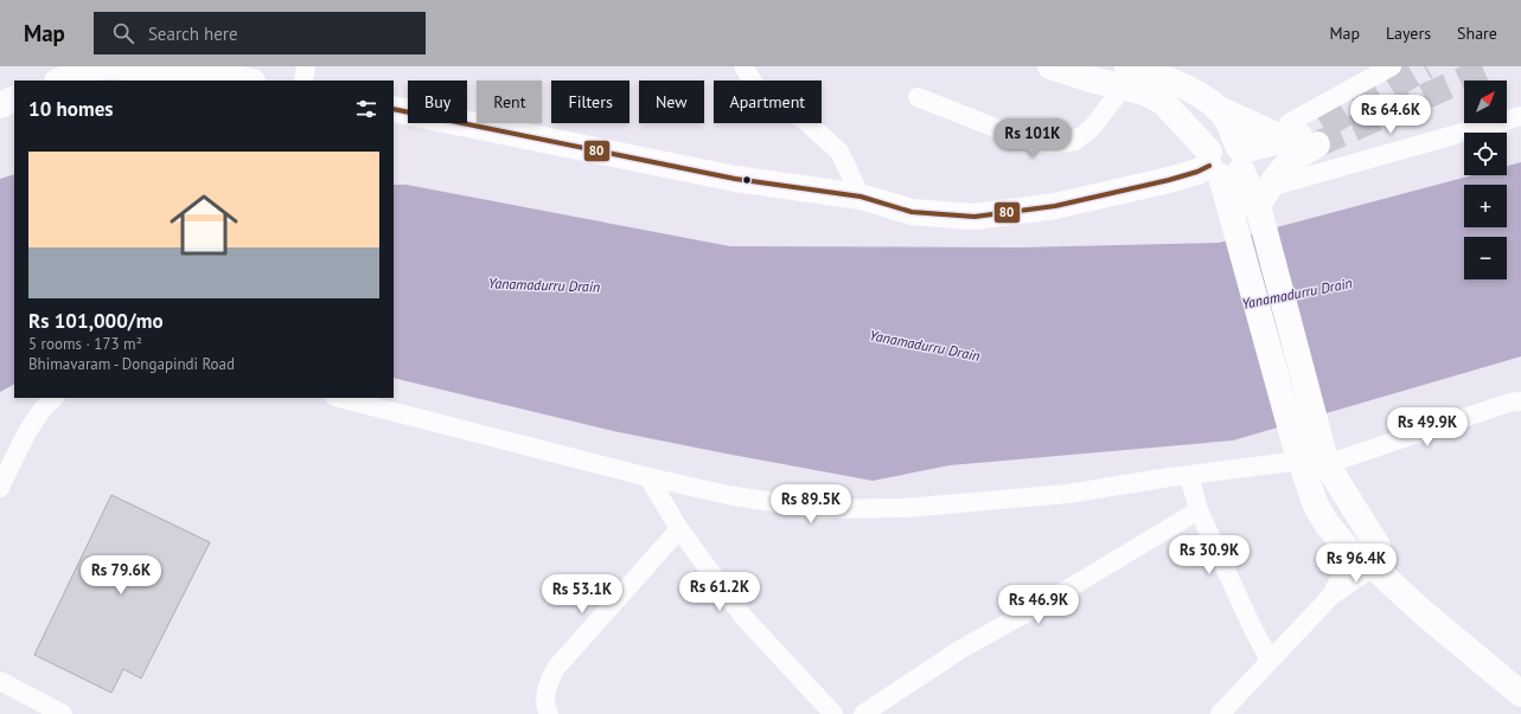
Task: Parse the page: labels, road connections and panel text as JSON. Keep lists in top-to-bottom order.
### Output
{
  "water": ["Yanamadurru Drain"],
  "lines": ["transit line 80"],
  "north": "top right",
  "page": {
    "header": "Map",
    "search": "Search here",
    "nav": ["Map", "Layers", "Share"],
    "map_buttons": ["+", "−"],
    "chip": [
      "Buy",
      "Rent",
      "Filters",
      "New",
      "Apartment"
    ],
    "heading": "10 homes",
    "price": [
      "Rs 64.6K",
      "Rs 101K",
      "Rs 49.9K",
      "Rs 89.5K",
      "Rs 30.9K",
      "Rs 96.4K",
      "Rs 79.6K",
      "Rs 61.2K",
      "Rs 53.1K",
      "Rs 46.9K"
    ],
    "list": [
      {
        "name": "Rs 101,000/mo",
        "note": "5 rooms · 173 m² · Bhimavaram - Dongapindi Road"
      }
    ]
  }
}
